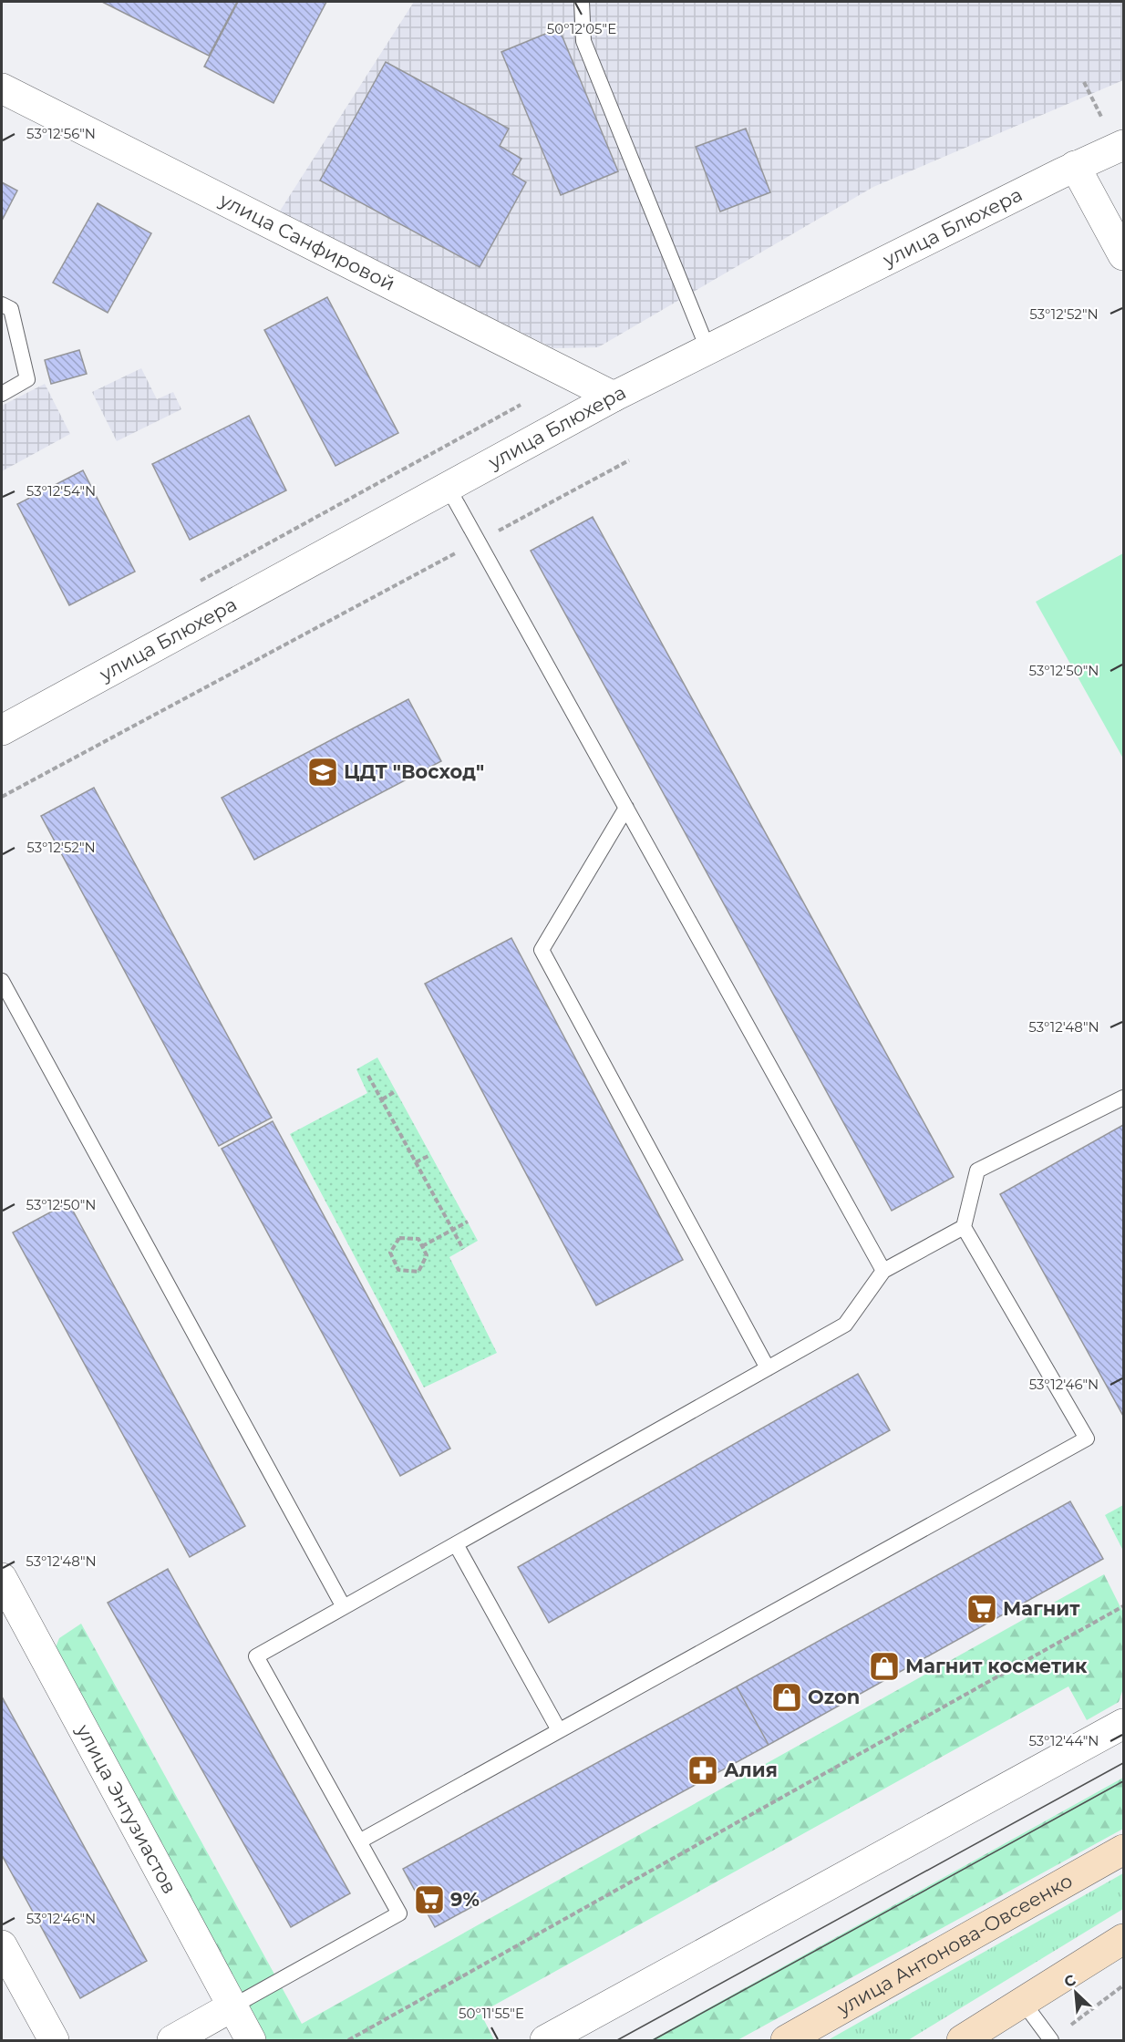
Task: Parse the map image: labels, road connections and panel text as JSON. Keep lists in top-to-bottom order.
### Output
{
  "streets": {
    "main road": ["улица Антонова-Овсеенко"],
    "street": ["улица Блюхера", "улица Санфировой", "улица Энтузиастов"]
  },
  "crossings": [
    ["улица Блюхера", "улица Санфировой"]
  ],
  "places": {
    "school or university": ["ЦДТ \"Восход\""],
    "supermarket": ["Магнит", "9%"],
    "shop": ["Магнит косметик", "Ozon"],
    "pharmacy": ["Алия"]
  },
  "north": "top left",
  "coordinates": [
    "50°12'05\"E",
    "53°12'56\"N",
    "53°12'52\"N",
    "53°12'54\"N",
    "53°12'50\"N",
    "53°12'48\"N",
    "53°12'46\"N",
    "53°12'44\"N",
    "50°11'55\"E"
  ]
}
